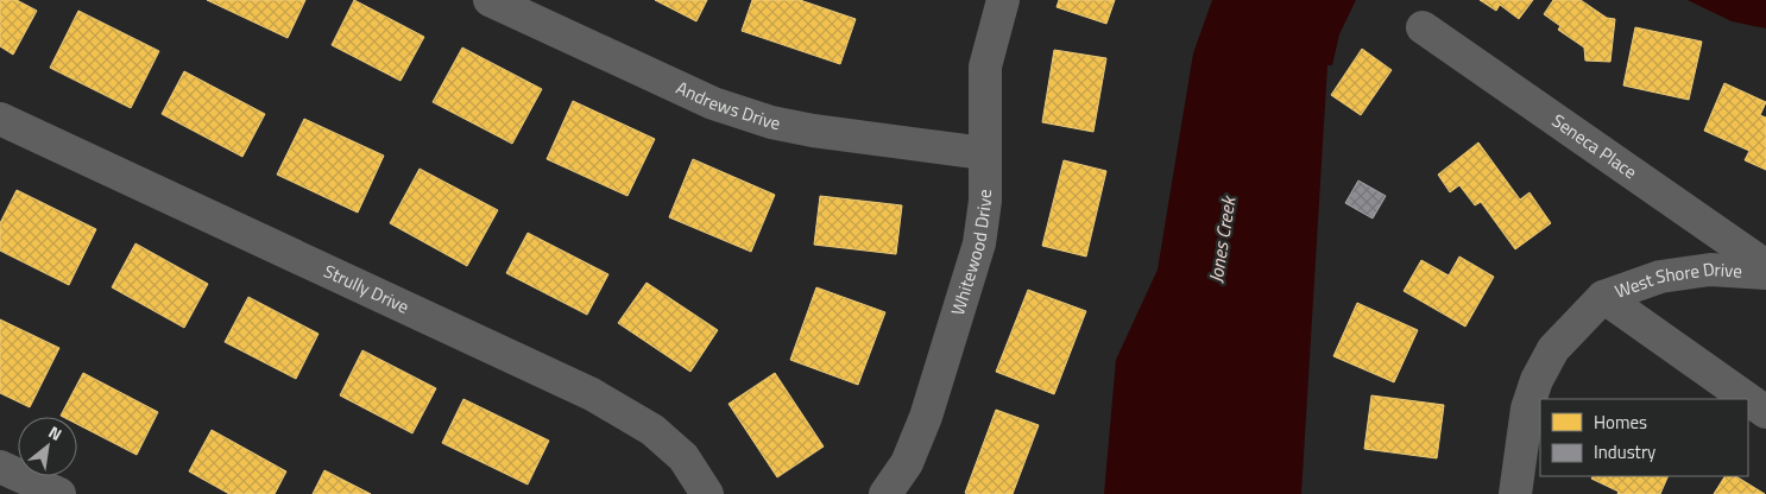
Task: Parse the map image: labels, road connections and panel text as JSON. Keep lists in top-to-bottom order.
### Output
{
  "streets": {
    "street": [
      "Andrews Drive",
      "Seneca Place",
      "Whitewood Drive",
      "West Shore Drive",
      "Strully Drive"
    ]
  },
  "crossings": [
    ["Andrews Drive", "Whitewood Drive"]
  ],
  "water": ["Jones Creek"],
  "legend": ["Homes", "Industry"],
  "north": "top right"
}
